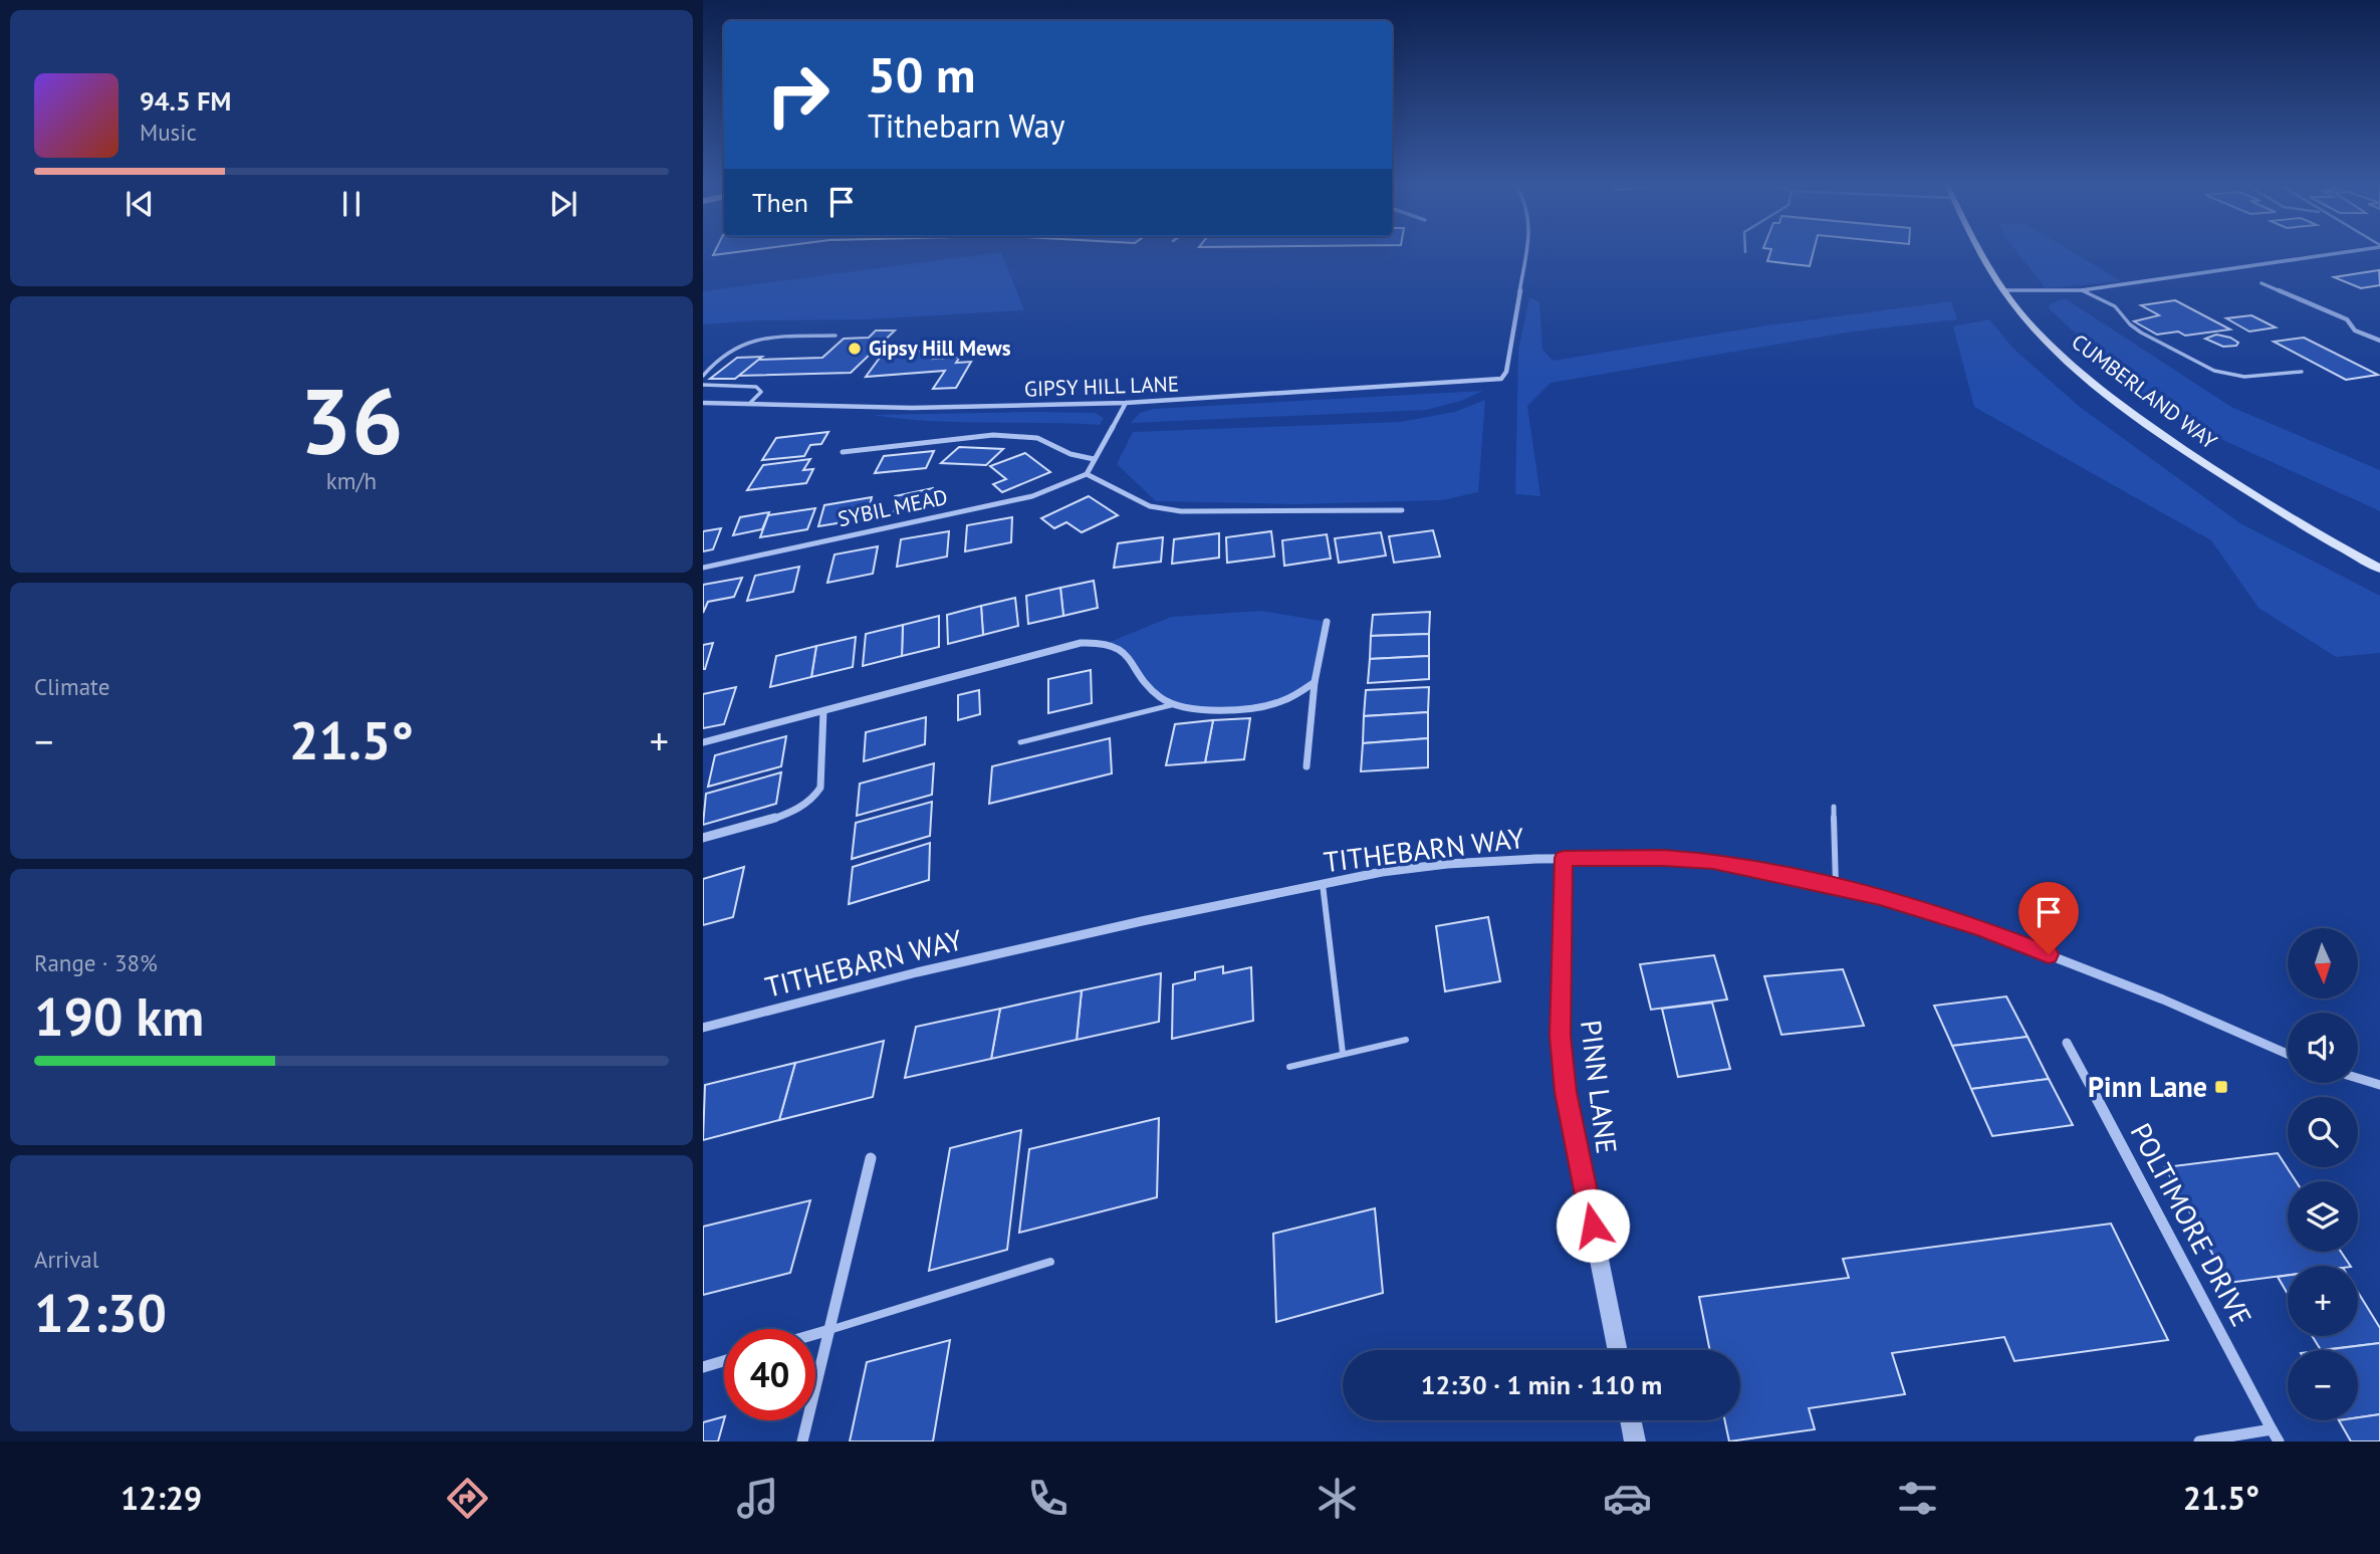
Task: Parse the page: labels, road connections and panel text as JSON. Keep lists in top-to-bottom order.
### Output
{
  "streets": {
    "main road": ["CUMBERLAND WAY"],
    "street": [
      "GIPSY HILL LANE",
      "SYBIL MEAD",
      "TITHEBARN WAY",
      "PINN LANE",
      "POLTIMORE DRIVE"
    ]
  },
  "crossings": [
    ["TITHEBARN WAY", "PINN LANE"]
  ],
  "places": {
    "other": ["Gipsy Hill Mews"],
    "transit": ["Pinn Lane"]
  },
  "north": "bottom",
  "page": {
    "turn": ["50 m", "Tithebarn Way"],
    "song": ["94.5 FM", "Music"],
    "then": "Then",
    "tile": [
      ["36", "km/h"],
      "Climate",
      ["Range · 38%", "190 km"],
      ["Arrival", "12:30"]
    ],
    "heat": ["−", "21.5°", "+"],
    "map_buttons": ["+", "−"],
    "limit": "40",
    "trip": "12:30 · 1 min · 110 m",
    "tabs": ["12:29", "21.5°"]
  }
}
